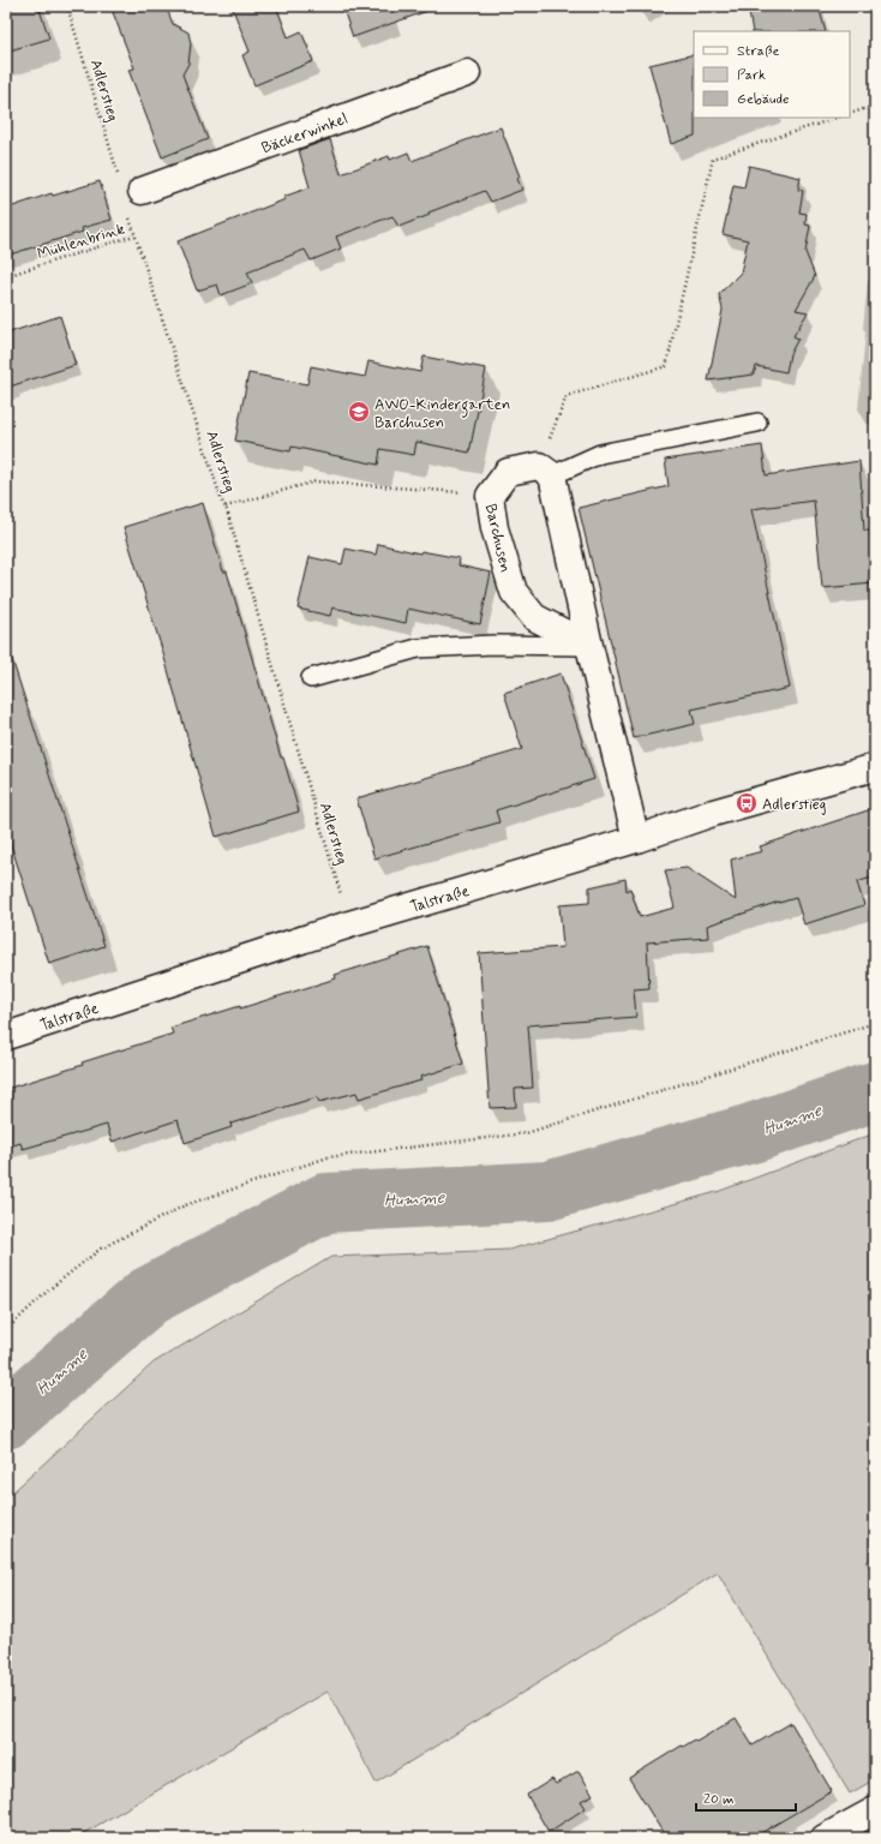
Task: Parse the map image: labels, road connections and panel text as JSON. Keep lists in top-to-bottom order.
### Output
{
  "streets": {
    "street": ["Bäckerwinkel", "Barchusen", "Talstraße"],
    "path": ["Adlerstieg", "Mühlenbrink"]
  },
  "crossings": [
    ["Adlerstieg", "Bäckerwinkel"],
    ["Adlerstieg", "Mühlenbrink"],
    ["Adlerstieg", "Talstraße"]
  ],
  "water": ["Humme"],
  "places": {
    "school or university": ["AWO-Kindergarten Barchusen"],
    "bus stop": ["Adlerstieg"]
  },
  "legend": ["Straße", "Park", "Gebäude"],
  "scale_bar": "20 m"
}
